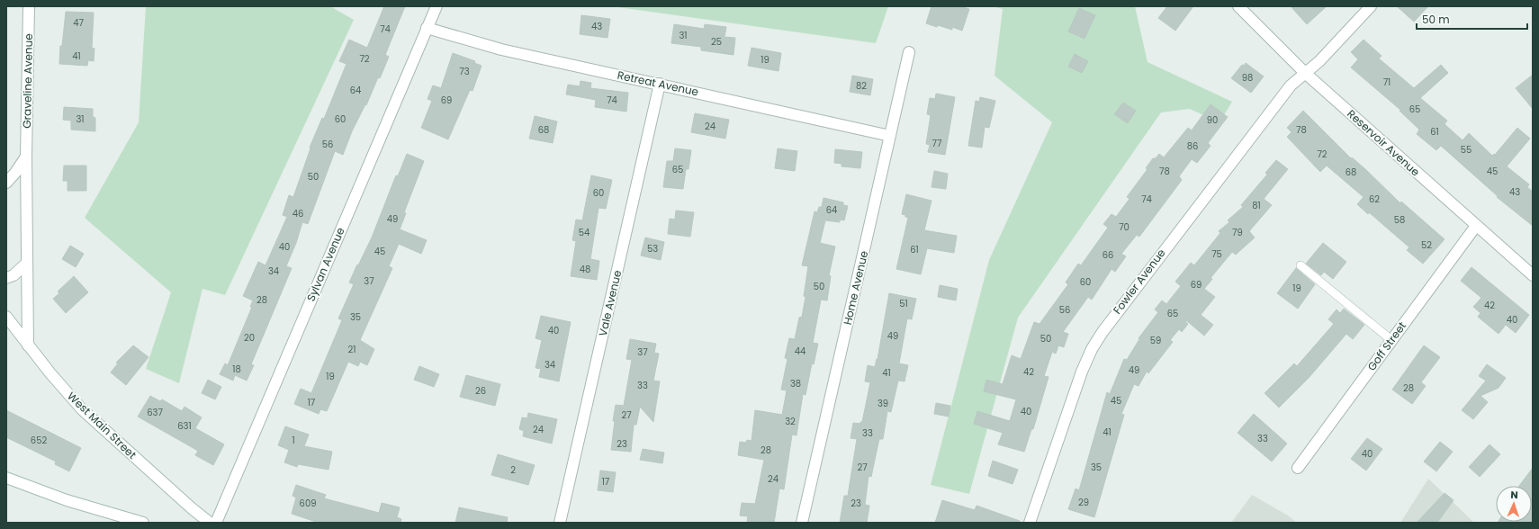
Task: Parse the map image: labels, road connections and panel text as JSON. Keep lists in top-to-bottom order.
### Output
{
  "streets": {
    "street": [
      "Graveline Avenue",
      "Retreat Avenue",
      "Reservoir Avenue",
      "Sylvan Avenue",
      "Fowler Avenue",
      "Home Avenue",
      "Vale Avenue",
      "Goff Street",
      "West Main Street"
    ]
  },
  "crossings": [
    ["Graveline Avenue", "West Main Street"],
    ["Retreat Avenue", "Sylvan Avenue"],
    ["Retreat Avenue", "Home Avenue"],
    ["Retreat Avenue", "Vale Avenue"],
    ["Reservoir Avenue", "Fowler Avenue"],
    ["Reservoir Avenue", "Goff Street"]
  ],
  "house_numbers": [
    "47",
    "43",
    "74",
    "31",
    "25",
    "41",
    "72",
    "19",
    "73",
    "98",
    "71",
    "82",
    "64",
    "69",
    "74",
    "65",
    "31",
    "60",
    "90",
    "24",
    "68",
    "78",
    "61",
    "77",
    "56",
    "86",
    "55",
    "72",
    "65",
    "78",
    "45",
    "68",
    "50",
    "43",
    "60",
    "74",
    "62",
    "81",
    "64",
    "46",
    "49",
    "58",
    "70",
    "54",
    "79",
    "52",
    "40",
    "53",
    "61",
    "45",
    "75",
    "66",
    "48",
    "34",
    "37",
    "60",
    "69",
    "50",
    "19",
    "28",
    "51",
    "42",
    "56",
    "65",
    "35",
    "40",
    "40",
    "49",
    "20",
    "50",
    "59",
    "21",
    "44",
    "37",
    "34",
    "18",
    "49",
    "42",
    "41",
    "19",
    "38",
    "33",
    "28",
    "26",
    "45",
    "17",
    "39",
    "40",
    "637",
    "27",
    "32",
    "631",
    "24",
    "41",
    "33",
    "33",
    "652",
    "1",
    "23",
    "28",
    "40",
    "27",
    "35",
    "2",
    "24",
    "17",
    "29",
    "609",
    "23"
  ],
  "scale_bar": "50 m",
  "north": "top"
}
